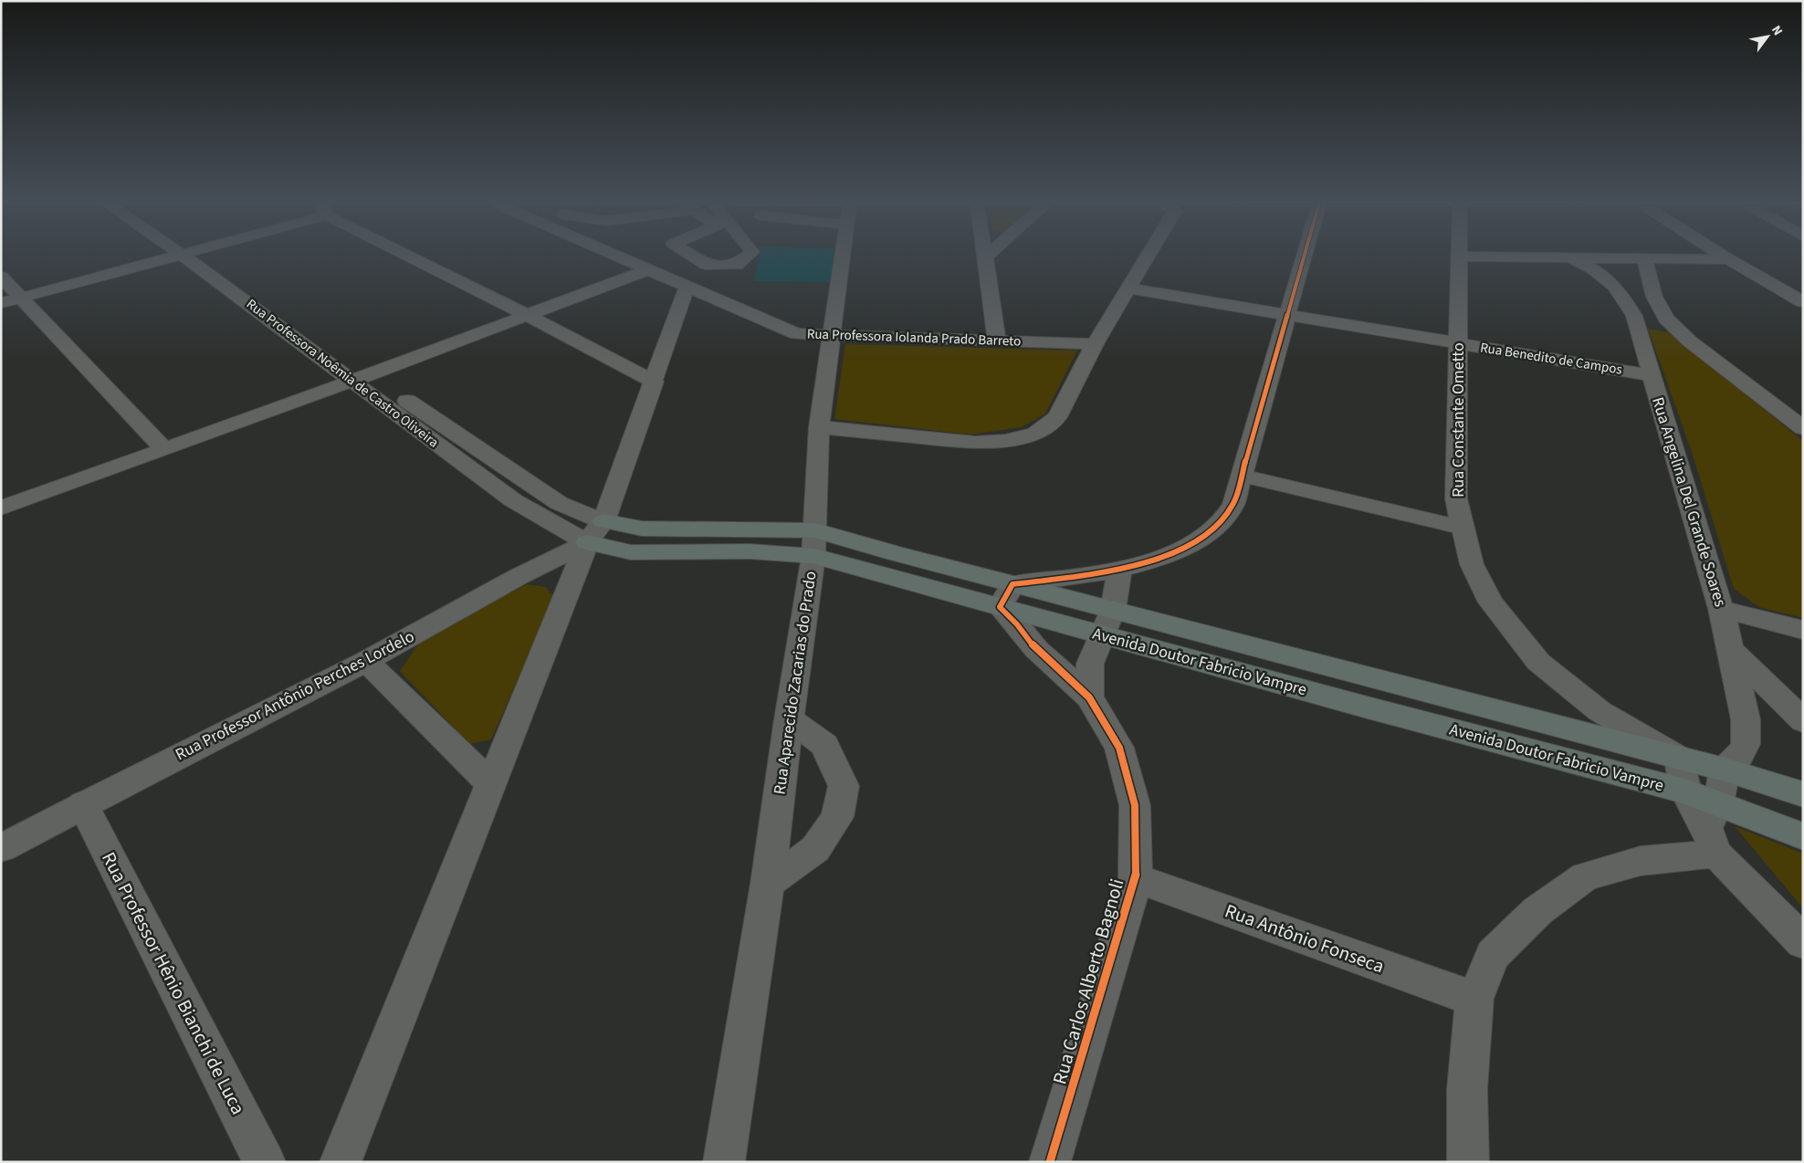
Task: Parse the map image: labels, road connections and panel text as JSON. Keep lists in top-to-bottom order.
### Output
{
  "streets": {
    "main road": ["Avenida Doutor Fabricio Vampre"],
    "street": [
      "Rua Professora Iolanda Prado Barreto",
      "Rua Benedito de Campos",
      "Rua Professora Noêmia de Castro Oliveira",
      "Rua Constante Ometto",
      "Rua Angelina Del Grande Soares",
      "Rua Aparecido Zacarias do Prado",
      "Rua Professor Antônio Perches Lordelo",
      "Rua Antônio Fonseca",
      "Rua Carlos Alberto Bagnoli",
      "Rua Professor Hênio Bianchi de Luca"
    ]
  },
  "crossings": [
    ["Rua Professora Iolanda Prado Barreto", "Rua Aparecido Zacarias do Prado"],
    ["Rua Benedito de Campos", "Rua Constante Ometto"],
    ["Rua Benedito de Campos", "Rua Angelina Del Grande Soares"],
    ["Rua Professora Noêmia de Castro Oliveira", "Avenida Doutor Fabricio Vampre"],
    ["Rua Professora Noêmia de Castro Oliveira", "Rua Professor Antônio Perches Lordelo"],
    ["Rua Constante Ometto", "Avenida Doutor Fabricio Vampre"],
    ["Rua Angelina Del Grande Soares", "Avenida Doutor Fabricio Vampre"],
    ["Avenida Doutor Fabricio Vampre", "Rua Aparecido Zacarias do Prado"],
    ["Avenida Doutor Fabricio Vampre", "Rua Professor Antônio Perches Lordelo"],
    ["Avenida Doutor Fabricio Vampre", "Rua Carlos Alberto Bagnoli"],
    ["Rua Professor Antônio Perches Lordelo", "Rua Professor Hênio Bianchi de Luca"],
    ["Rua Antônio Fonseca", "Rua Carlos Alberto Bagnoli"]
  ],
  "north": "top right"
}
